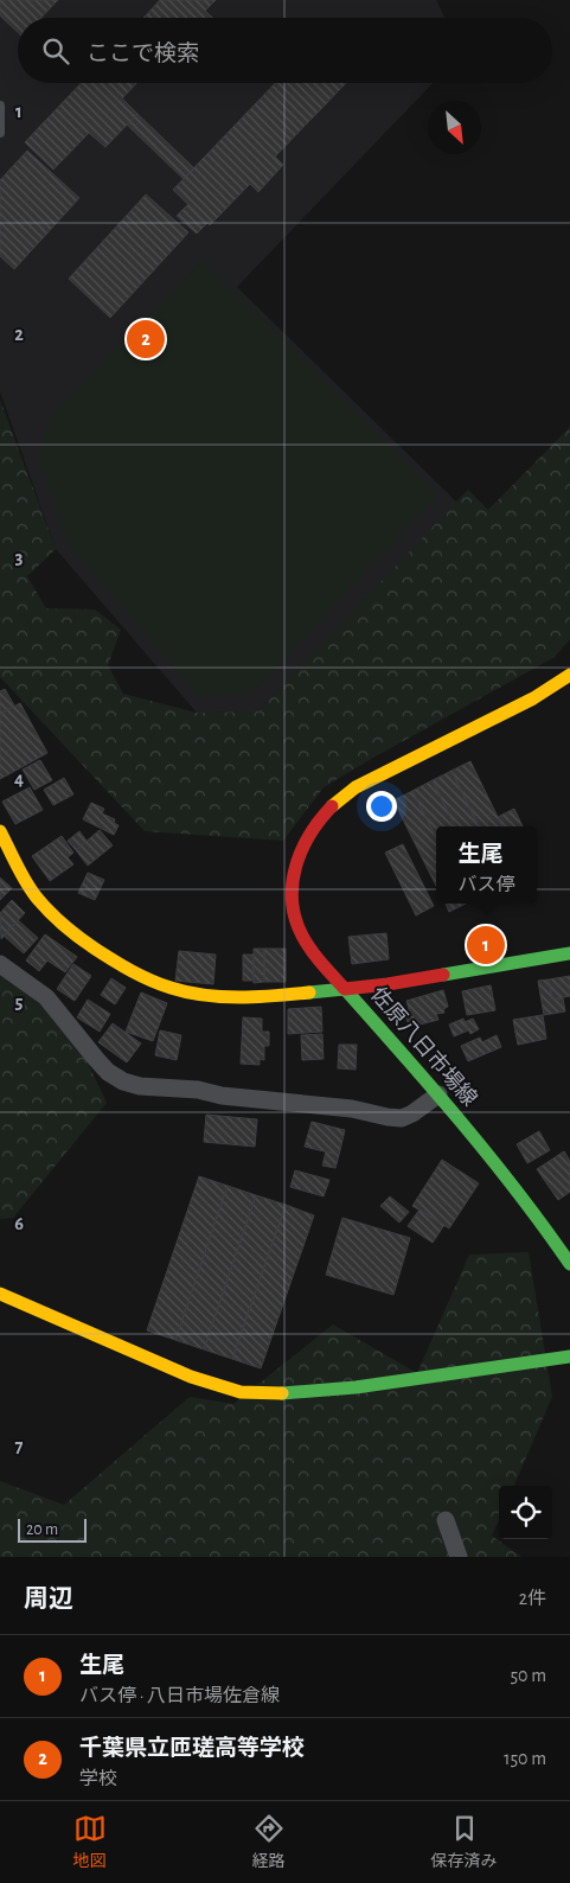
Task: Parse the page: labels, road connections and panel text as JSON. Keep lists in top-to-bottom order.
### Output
{
  "streets": {
    "street": ["佐原八日市場線"]
  },
  "scale_bar": "20 m",
  "north": "bottom right",
  "page": {
    "search": "ここで検索",
    "pins": ["2", "1"],
    "popup": ["生尾", "バス停"],
    "scale": "20 m",
    "heading": ["周辺", "2件"],
    "list": [
      {
        "mark": "1",
        "name": "生尾",
        "note": "バス停 · 八日市場佐倉線",
        "value": "50 m"
      },
      {
        "mark": "2",
        "name": "千葉県立匝瑳高等学校",
        "note": "学校",
        "value": "150 m"
      }
    ],
    "nav": ["地図", "経路", "保存済み"]
  },
  "grid": {
    "rows": [
      "1",
      "2",
      "3",
      "4",
      "5",
      "6",
      "7"
    ]
  }
}
